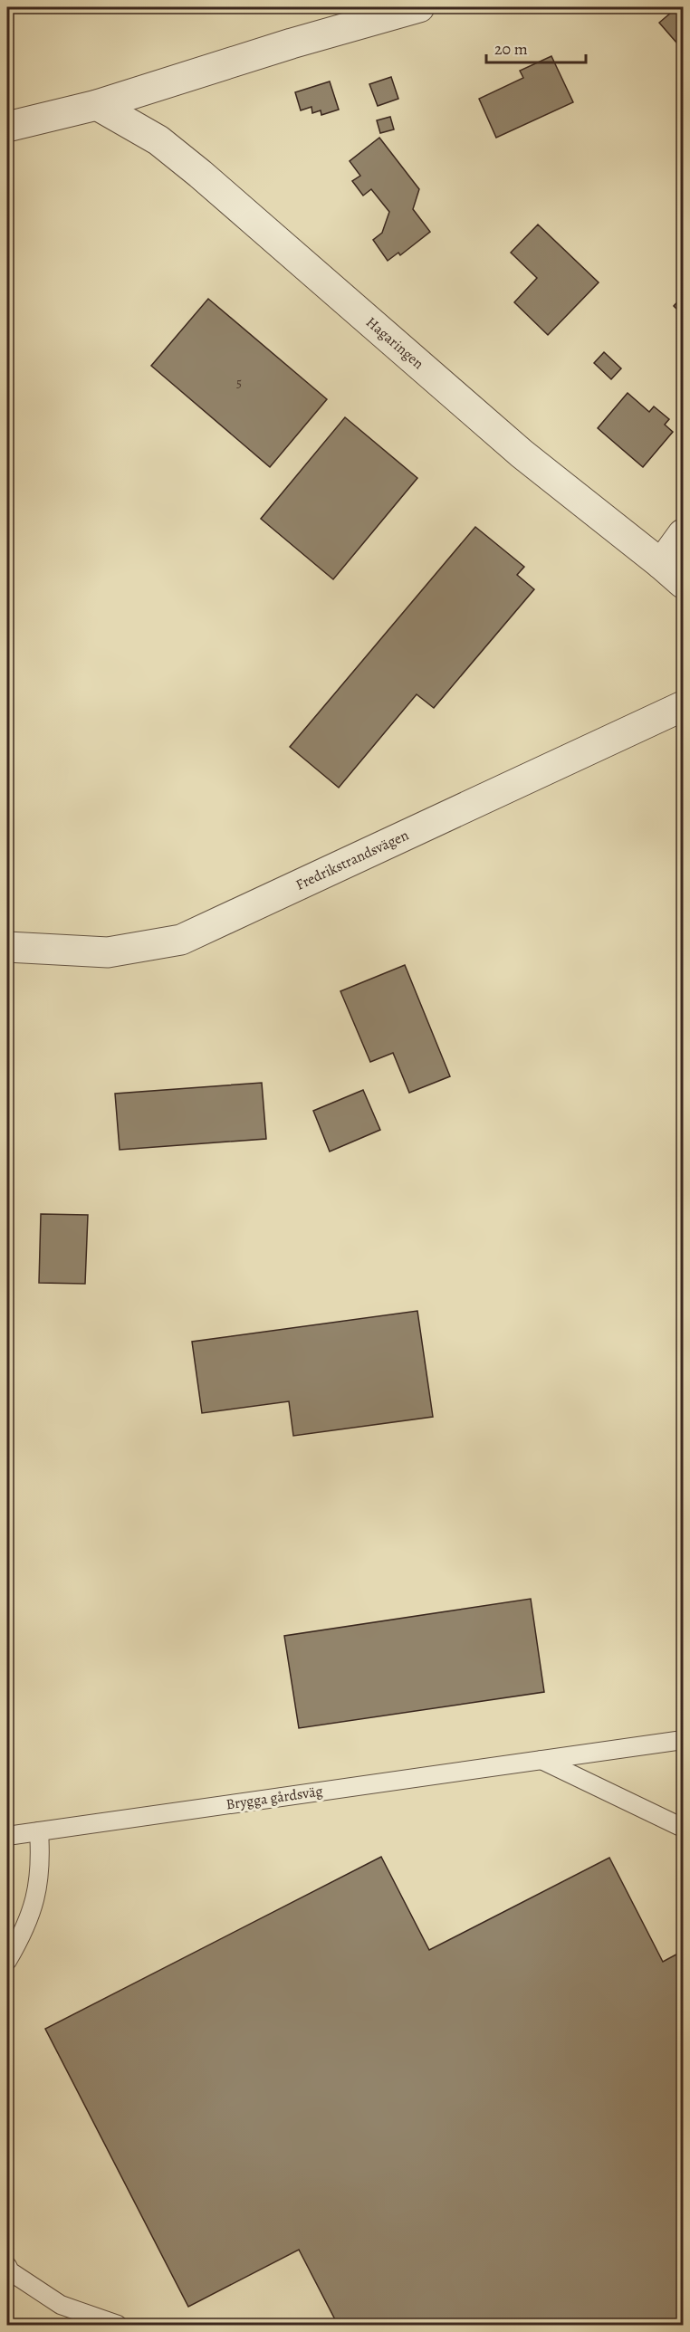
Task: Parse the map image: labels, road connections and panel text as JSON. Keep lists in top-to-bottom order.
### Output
{
  "streets": {
    "street": ["Hagaringen", "Fredrikstrandsvägen"],
    "lane": ["Brygga gårdsväg"]
  },
  "house_numbers": ["5"],
  "scale_bar": "20 m"
}
